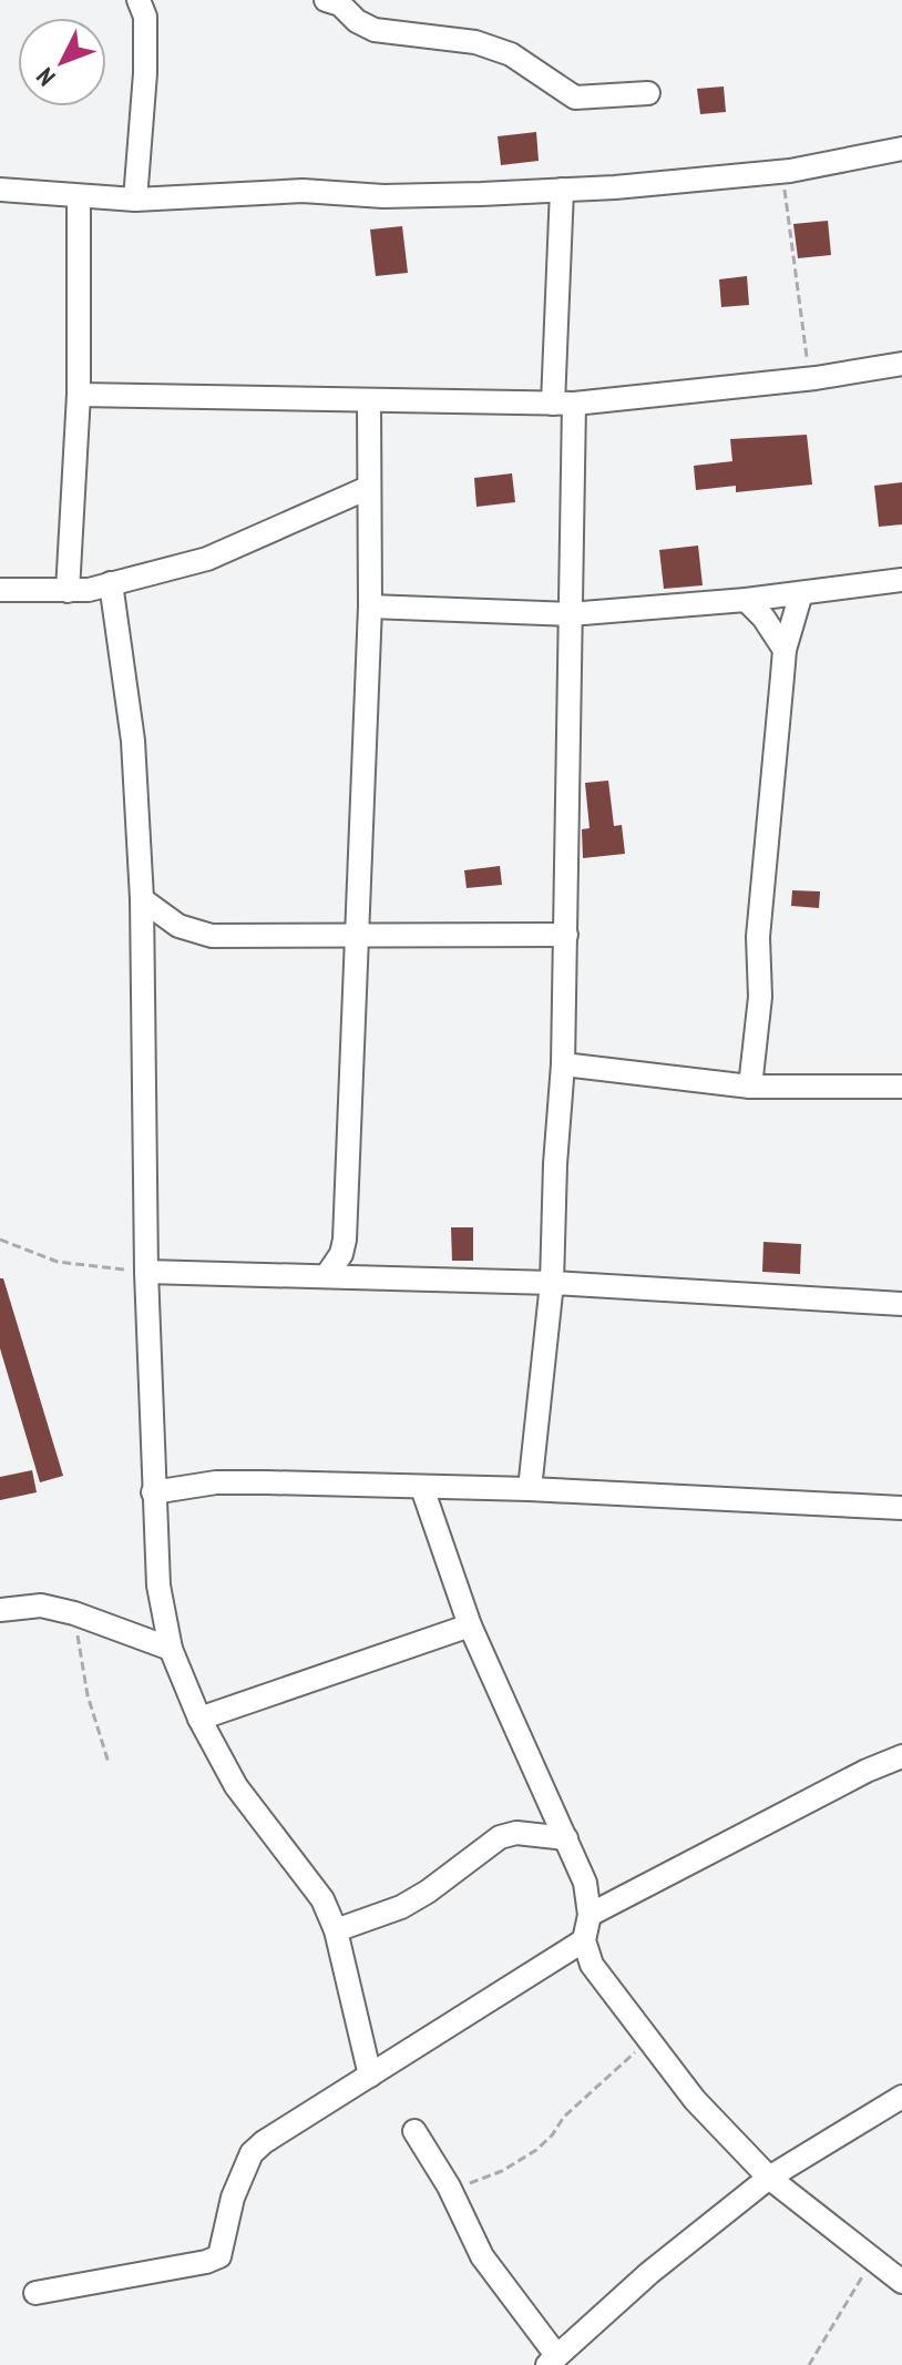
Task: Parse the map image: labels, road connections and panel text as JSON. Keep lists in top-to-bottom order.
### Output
{
  "north": "bottom left"
}
